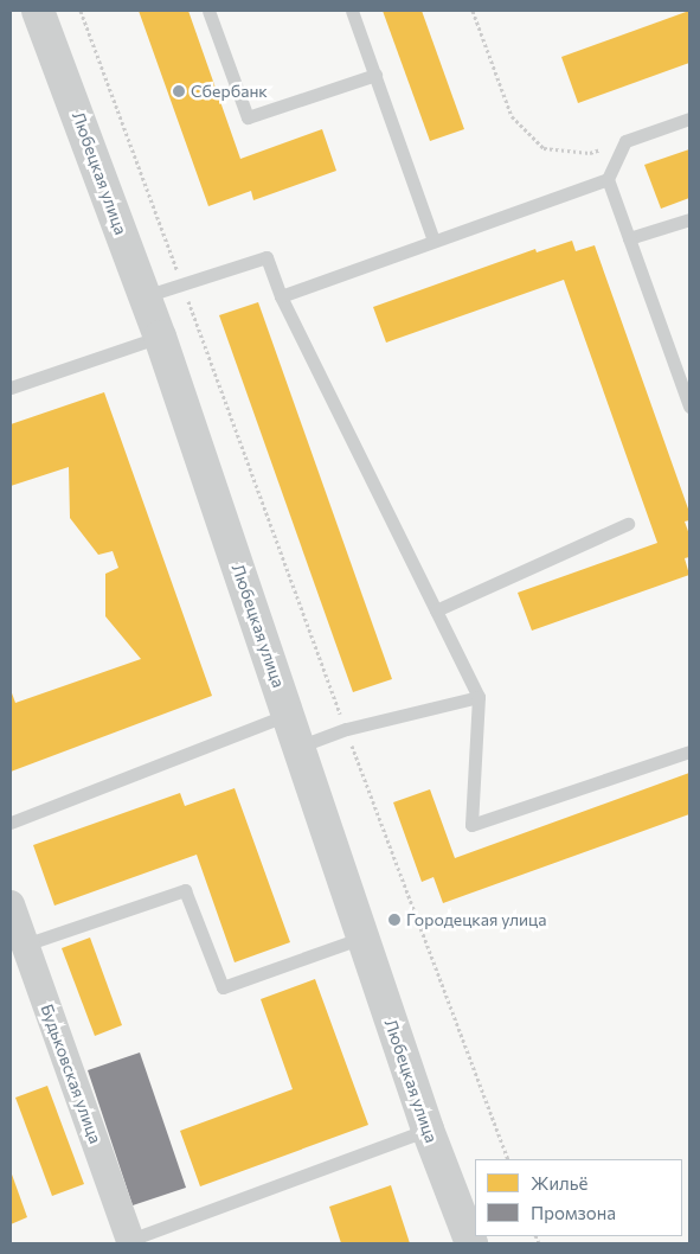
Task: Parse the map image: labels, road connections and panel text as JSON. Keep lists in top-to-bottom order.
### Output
{
  "streets": {
    "street": ["Любецкая улица", "Будьковская улица"]
  },
  "places": ["Сбербанк", "Городецкая улица"],
  "legend": ["Жильё", "Промзона"]
}
